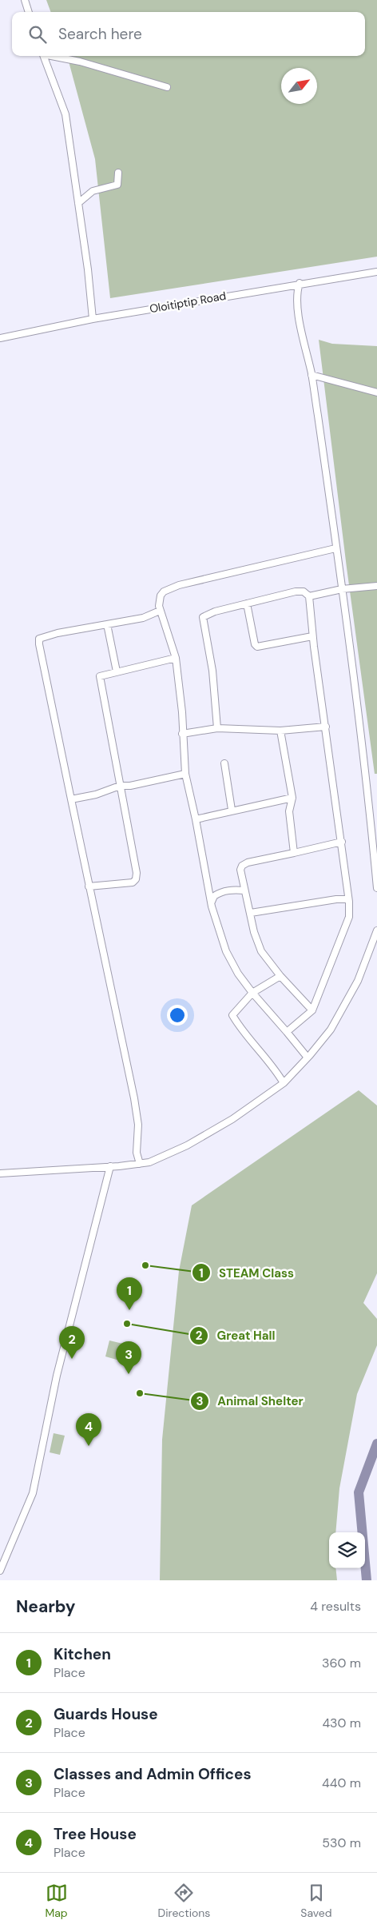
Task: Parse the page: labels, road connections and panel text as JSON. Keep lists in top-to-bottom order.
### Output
{
  "streets": {
    "street": ["Oloitiptip Road"]
  },
  "places": ["STEAM Class", "Great Hall", "Animal Shelter"],
  "north": "top right",
  "page": {
    "search": "Search here",
    "pins": [
      "1",
      "2",
      "3",
      "4"
    ],
    "heading": ["Nearby", "4 results"],
    "list": [
      {
        "mark": "1",
        "name": "Kitchen",
        "note": "Place",
        "value": "360 m"
      },
      {
        "mark": "2",
        "name": "Guards House",
        "note": "Place",
        "value": "430 m"
      },
      {
        "mark": "3",
        "name": "Classes and Admin Offices",
        "note": "Place",
        "value": "440 m"
      },
      {
        "mark": "4",
        "name": "Tree House",
        "note": "Place",
        "value": "530 m"
      }
    ],
    "nav": ["Map", "Directions", "Saved"]
  }
}
